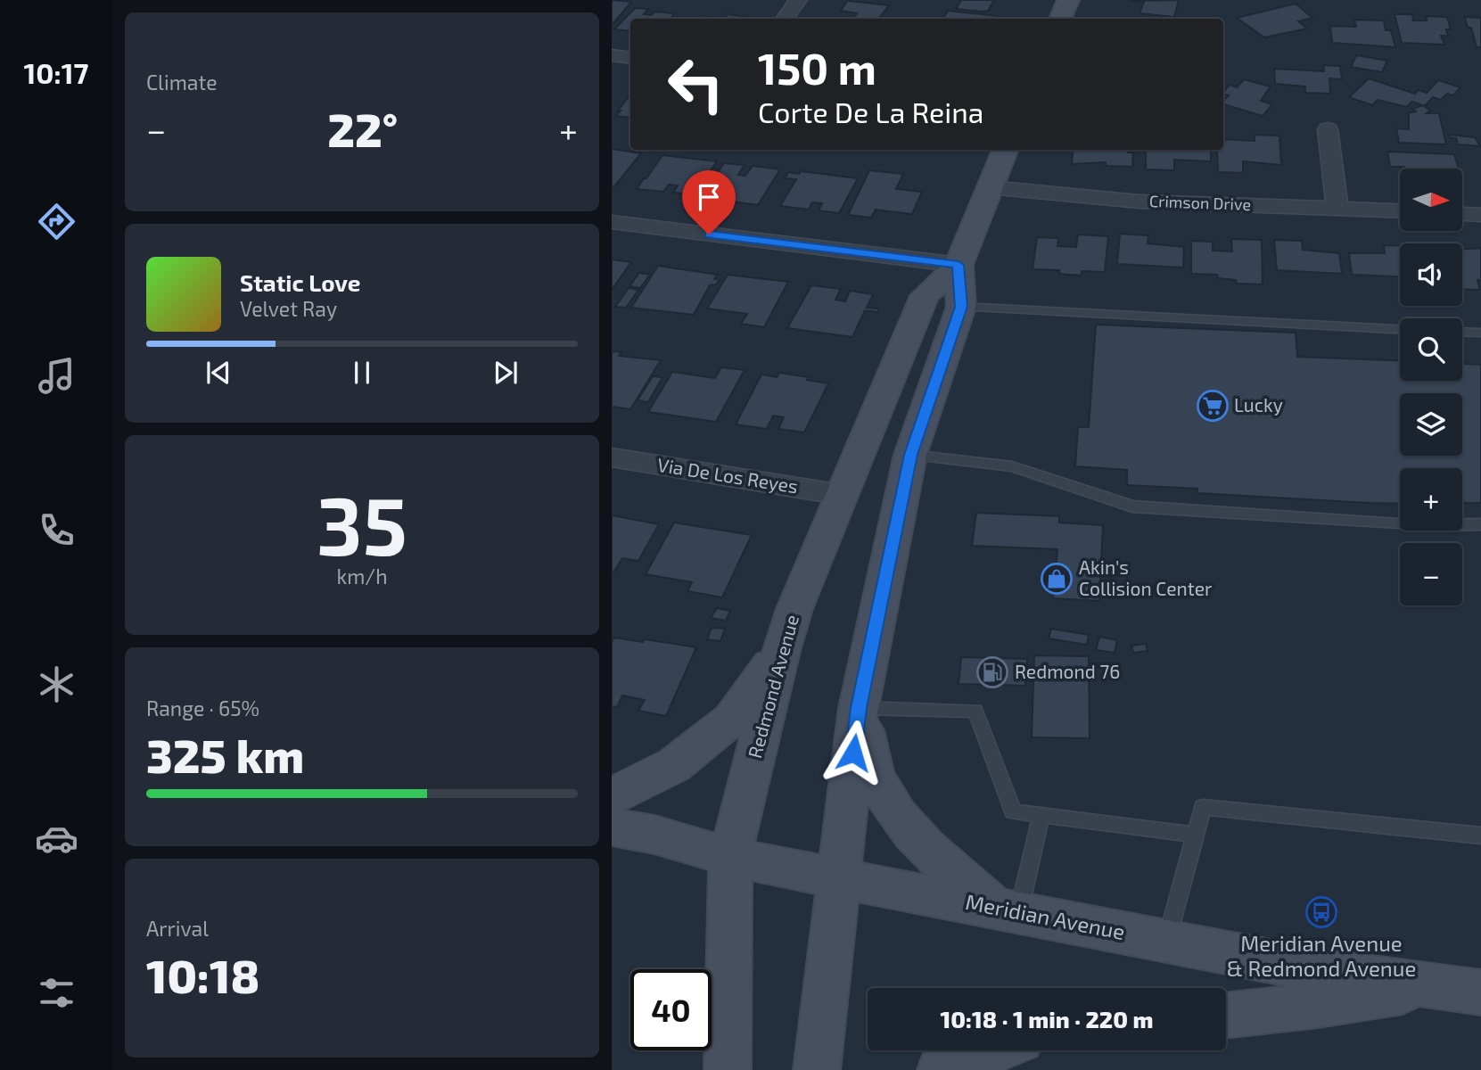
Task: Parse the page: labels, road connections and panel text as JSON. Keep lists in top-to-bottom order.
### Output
{
  "streets": {
    "street": [
      "Crimson Drive",
      "Via De Los Reyes",
      "Redmond Avenue",
      "Meridian Avenue"
    ]
  },
  "crossings": [
    ["Crimson Drive", "Redmond Avenue"],
    ["Via De Los Reyes", "Redmond Avenue"],
    ["Redmond Avenue", "Meridian Avenue"]
  ],
  "places": {
    "supermarket": ["Lucky"],
    "shop": ["Akin's Collision Center"],
    "fuel station": ["Redmond 76"],
    "bus stop": ["Meridian Avenue & Redmond Avenue"]
  },
  "north": "right",
  "page": {
    "tabs": "10:17",
    "tile": [
      "Climate",
      ["35", "km/h"],
      ["Range · 65%", "325 km"],
      ["Arrival", "10:18"]
    ],
    "turn": ["150 m", "Corte De La Reina"],
    "heat": ["−", "22°", "+"],
    "map_buttons": ["+", "−"],
    "song": ["Static Love", "Velvet Ray"],
    "limit": "40",
    "trip": "10:18 · 1 min · 220 m"
  }
}
